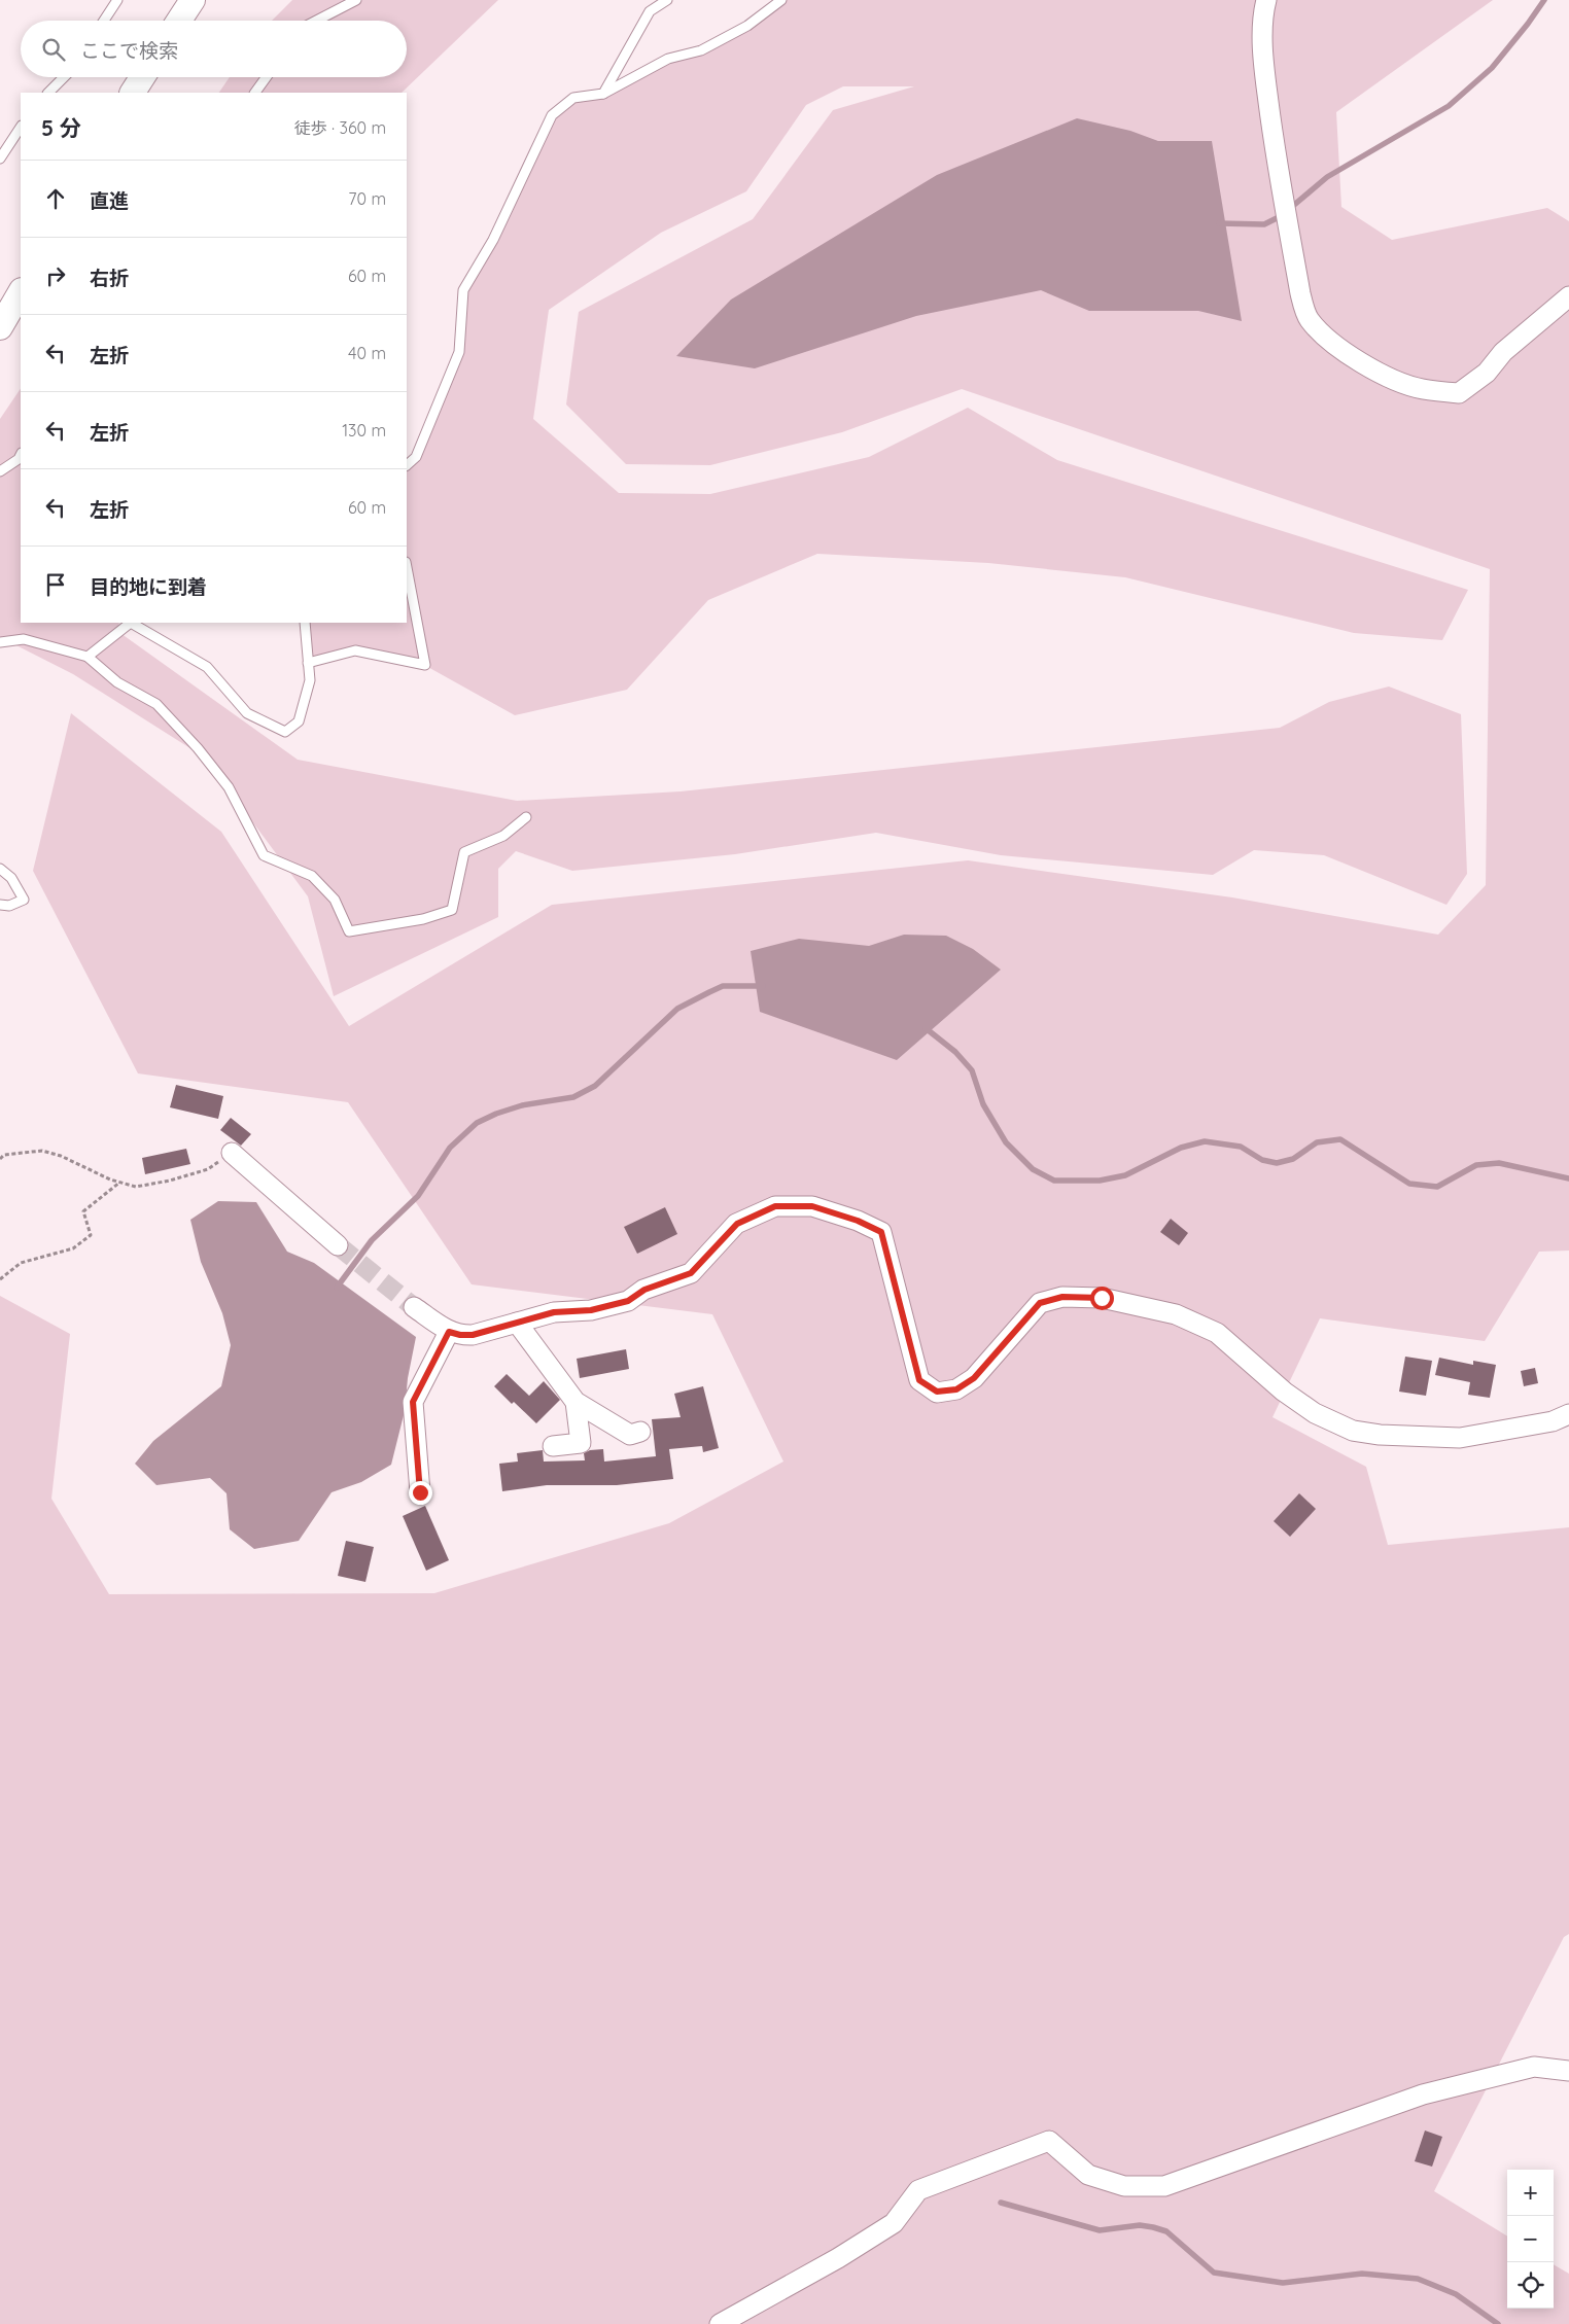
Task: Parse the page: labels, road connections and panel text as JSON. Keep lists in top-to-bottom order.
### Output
{
  "page": {
    "search": "ここで検索",
    "heading": ["5 分", "徒歩 · 360 m"],
    "list": [
      ["直進", "70 m"],
      ["右折", "60 m"],
      ["左折", "40 m"],
      ["左折", "130 m"],
      ["左折", "60 m"],
      "目的地に到着"
    ],
    "map_buttons": ["+", "−"]
  }
}
